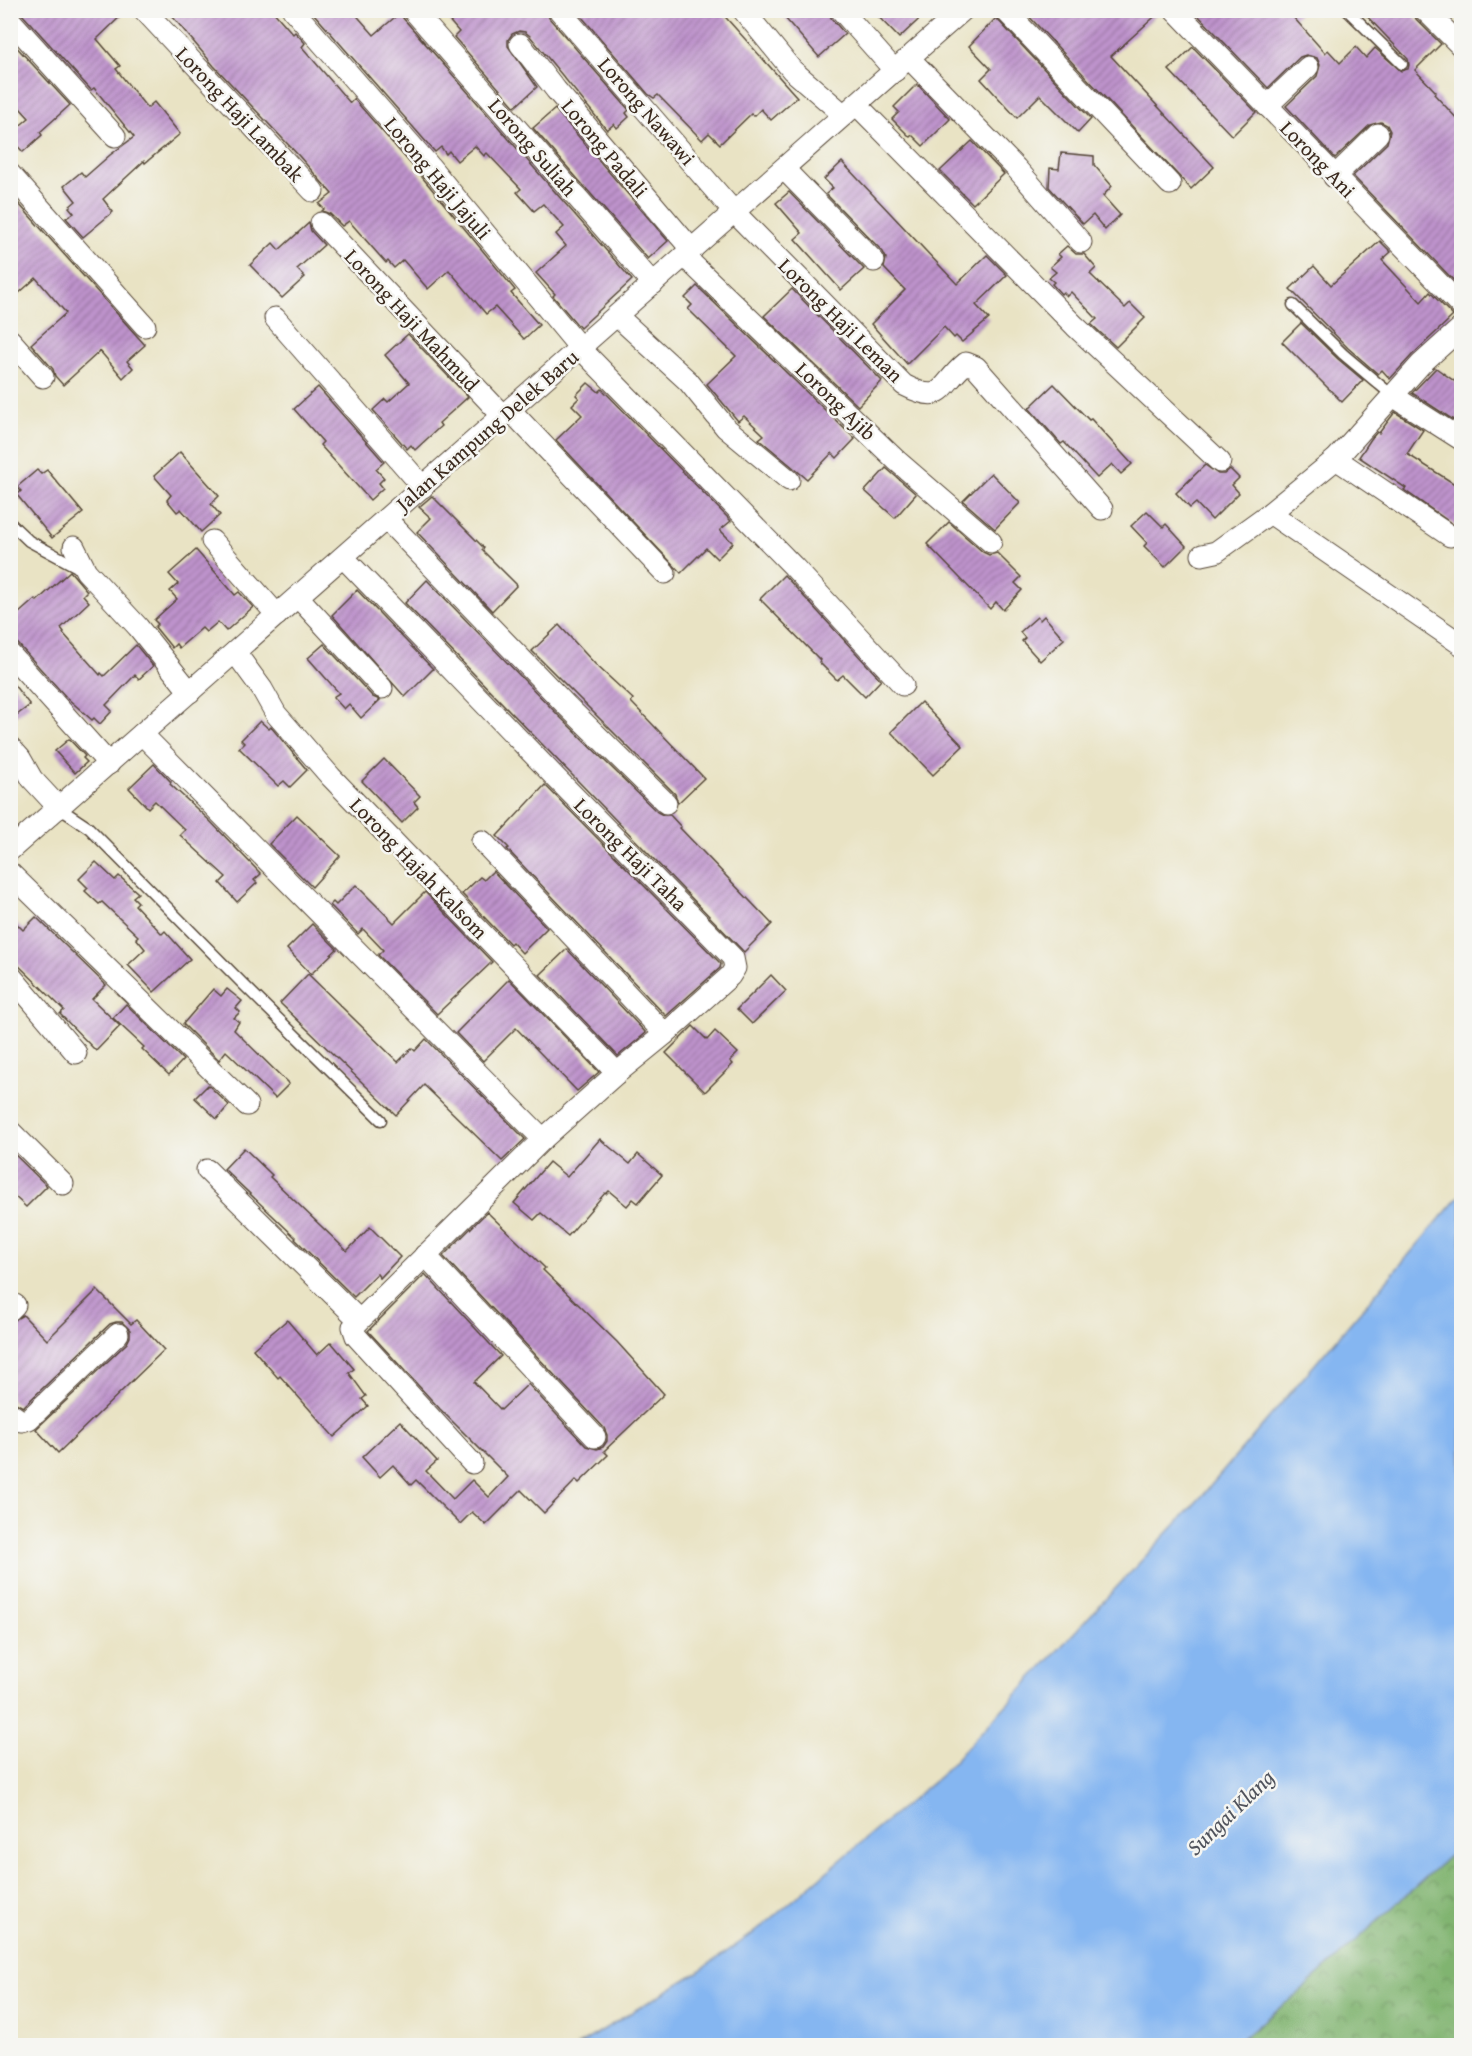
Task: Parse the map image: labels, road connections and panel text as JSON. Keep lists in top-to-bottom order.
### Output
{
  "streets": {
    "street": [
      "Lorong Nawawi",
      "Lorong Haji Lambak",
      "Lorong Suliah",
      "Lorong Padali",
      "Lorong Ani",
      "Lorong Haji Jajuli",
      "Lorong Haji Mahmud",
      "Lorong Haji Leman",
      "Lorong Ajib",
      "Jalan Kampung Delek Baru",
      "Lorong Haji Taha",
      "Lorong Hajah Kalsom"
    ]
  },
  "crossings": [
    ["Lorong Nawawi", "Lorong Haji Leman"],
    ["Lorong Nawawi", "Jalan Kampung Delek Baru"],
    ["Lorong Suliah", "Jalan Kampung Delek Baru"],
    ["Lorong Padali", "Lorong Ajib"],
    ["Lorong Padali", "Jalan Kampung Delek Baru"],
    ["Lorong Haji Jajuli", "Jalan Kampung Delek Baru"],
    ["Lorong Haji Mahmud", "Jalan Kampung Delek Baru"],
    ["Lorong Haji Leman", "Jalan Kampung Delek Baru"],
    ["Lorong Ajib", "Jalan Kampung Delek Baru"],
    ["Jalan Kampung Delek Baru", "Lorong Haji Taha"],
    ["Jalan Kampung Delek Baru", "Lorong Hajah Kalsom"],
    ["Lorong Haji Taha", "Lorong Hajah Kalsom"]
  ],
  "water": ["Sungai Klang"]
}
